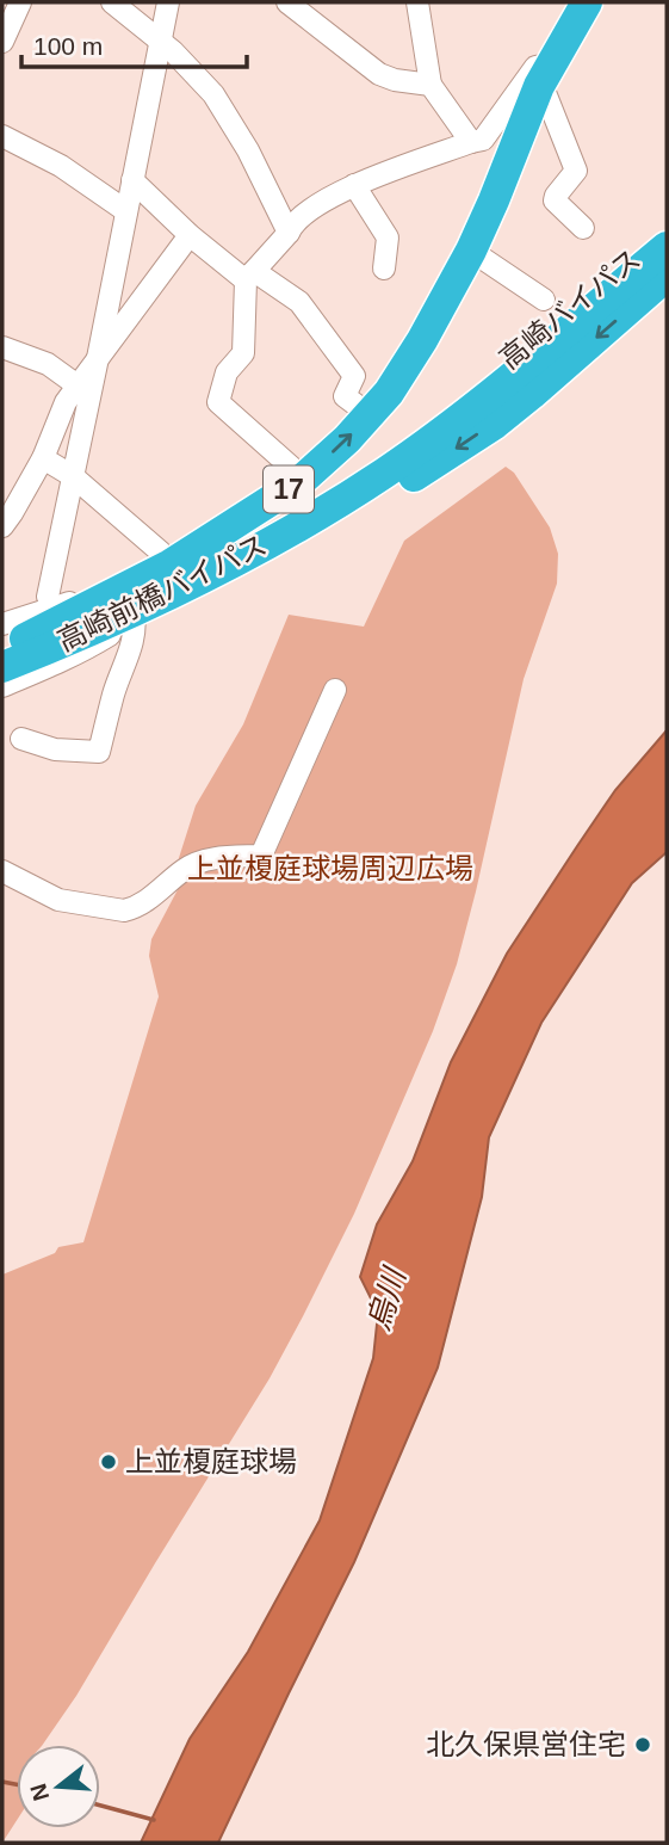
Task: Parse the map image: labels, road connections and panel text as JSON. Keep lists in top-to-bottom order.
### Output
{
  "streets": {
    "highway": ["高崎バイパス", "17", "高崎前橋バイパス"]
  },
  "crossings": [
    ["高崎バイパス", "高崎前橋バイパス"],
    ["17", "高崎前橋バイパス"]
  ],
  "water": ["烏川"],
  "parks": ["上並榎庭球場周辺広場"],
  "places": ["上並榎庭球場", "北久保県営住宅"],
  "scale_bar": "100 m",
  "north": "left"
}
